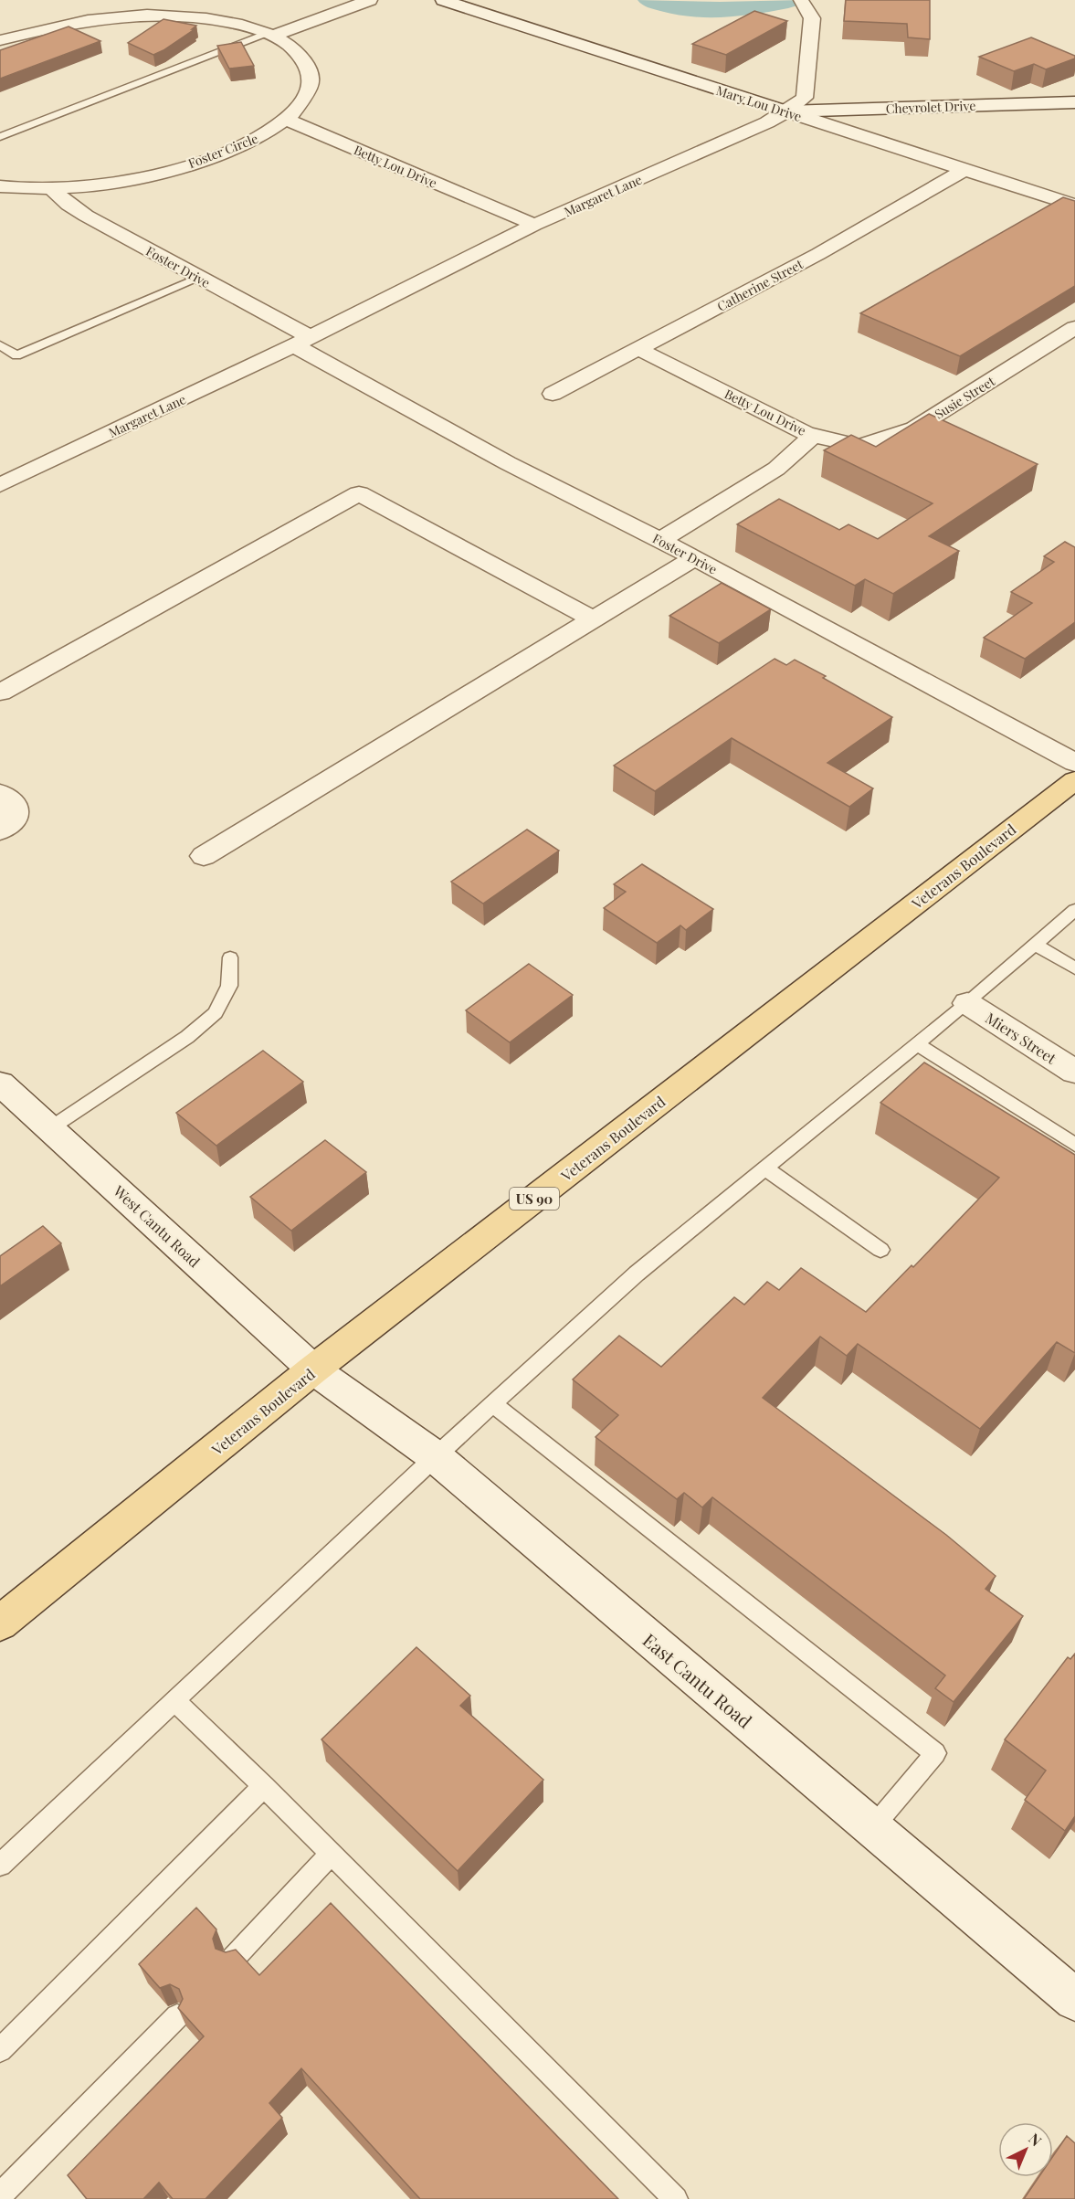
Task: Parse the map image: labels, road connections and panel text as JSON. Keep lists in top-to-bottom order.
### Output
{
  "streets": {
    "main road": ["Veterans Boulevard", "US 90"],
    "street": [
      "Mary Lou Drive",
      "Chevrolet Drive",
      "Foster Circle",
      "Betty Lou Drive",
      "Margaret Lane",
      "Foster Drive",
      "Catherine Street",
      "Susie Street",
      "Miers Street",
      "West Cantu Road",
      "East Cantu Road"
    ]
  },
  "crossings": [
    ["Mary Lou Drive", "Chevrolet Drive"],
    ["Mary Lou Drive", "Margaret Lane"],
    ["Mary Lou Drive", "Catherine Street"],
    ["Chevrolet Drive", "Margaret Lane"],
    ["Foster Circle", "Betty Lou Drive"],
    ["Foster Circle", "Foster Drive"],
    ["Betty Lou Drive", "Margaret Lane"],
    ["Betty Lou Drive", "Foster Drive"],
    ["Betty Lou Drive", "Catherine Street"],
    ["Betty Lou Drive", "Susie Street"],
    ["Margaret Lane", "Foster Drive"],
    ["Veterans Boulevard", "West Cantu Road"],
    ["Veterans Boulevard", "East Cantu Road"],
    ["West Cantu Road", "East Cantu Road"]
  ],
  "north": "top right"
}
